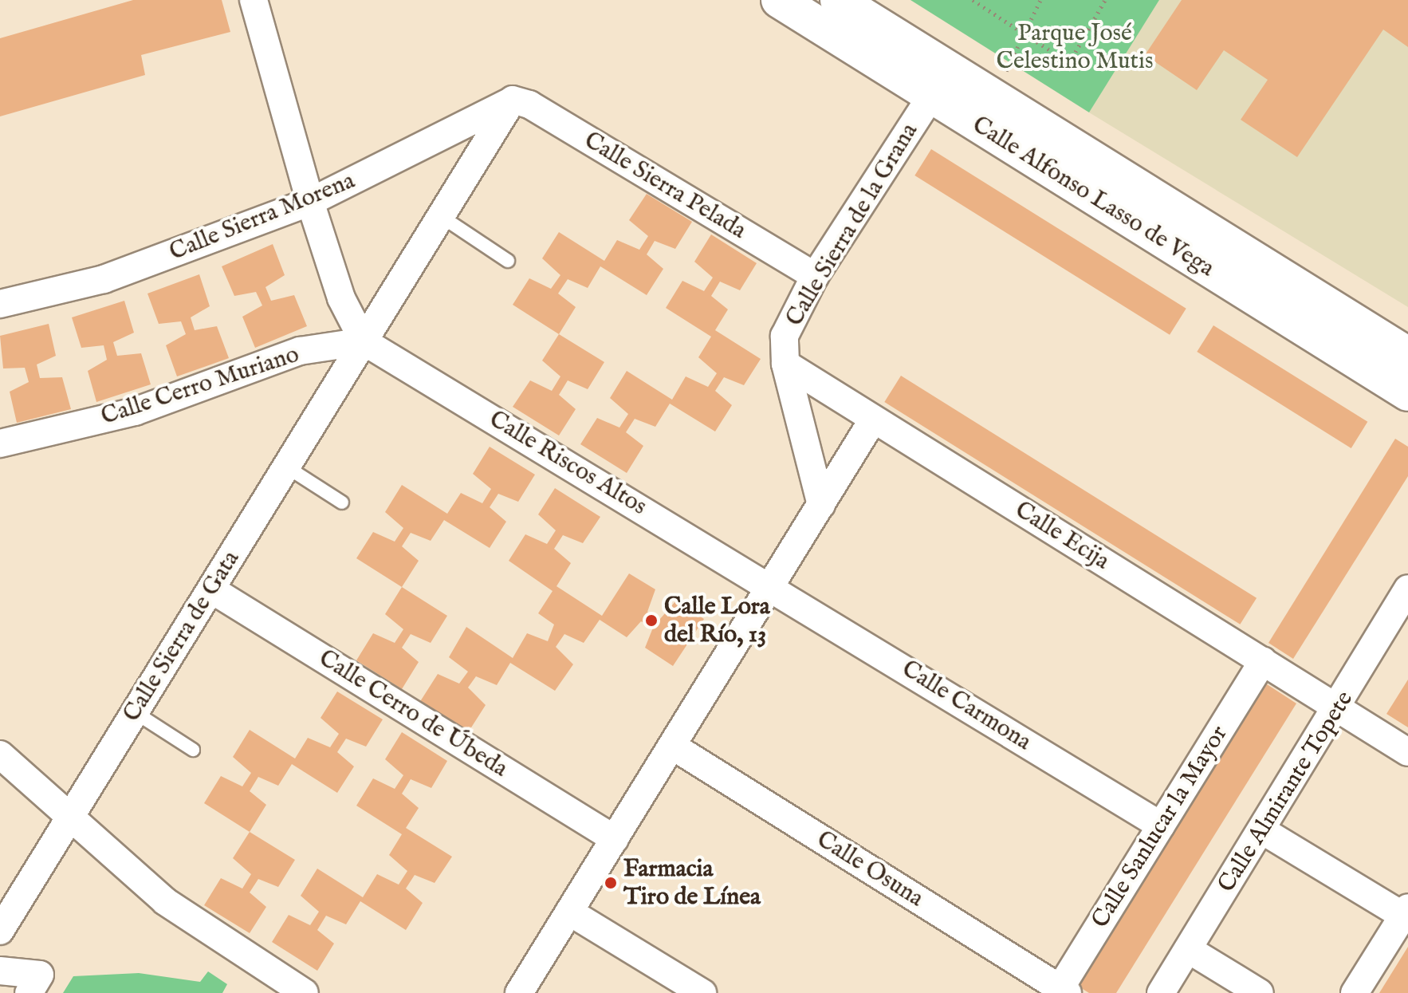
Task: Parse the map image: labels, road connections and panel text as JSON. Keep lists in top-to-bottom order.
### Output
{
  "streets": {
    "main road": ["Calle Alfonso Lasso de Vega"],
    "street": [
      "Calle Sierra Pelada",
      "Calle Sierra Morena",
      "Calle Sierra de la Grana",
      "Calle Cerro Muriano",
      "Calle Riscos Altos",
      "Calle Ecija",
      "Calle Sierra de Gata",
      "Calle Carmona",
      "Calle Cerro de Úbeda",
      "Calle Almirante Topete",
      "Calle Sanlucar la Mayor",
      "Calle Osuna"
    ]
  },
  "crossings": [
    ["Calle Sierra Pelada", "Calle Sierra Morena"],
    ["Calle Sierra Pelada", "Calle Sierra de la Grana"],
    ["Calle Sierra Pelada", "Calle Sierra de Gata"],
    ["Calle Alfonso Lasso de Vega", "Calle Sierra de la Grana"],
    ["Calle Sierra Morena", "Calle Sierra de Gata"],
    ["Calle Sierra de la Grana", "Calle Ecija"],
    ["Calle Cerro Muriano", "Calle Riscos Altos"],
    ["Calle Cerro Muriano", "Calle Sierra de Gata"],
    ["Calle Riscos Altos", "Calle Sierra de Gata"],
    ["Calle Riscos Altos", "Calle Carmona"],
    ["Calle Ecija", "Calle Almirante Topete"],
    ["Calle Ecija", "Calle Sanlucar la Mayor"],
    ["Calle Sierra de Gata", "Calle Cerro de Úbeda"],
    ["Calle Carmona", "Calle Sanlucar la Mayor"],
    ["Calle Sanlucar la Mayor", "Calle Osuna"]
  ],
  "parks": ["Parque José Celestino Mutis"],
  "places": ["Calle Lora del Río, 13", "Farmacia Tiro de Línea"]
}
